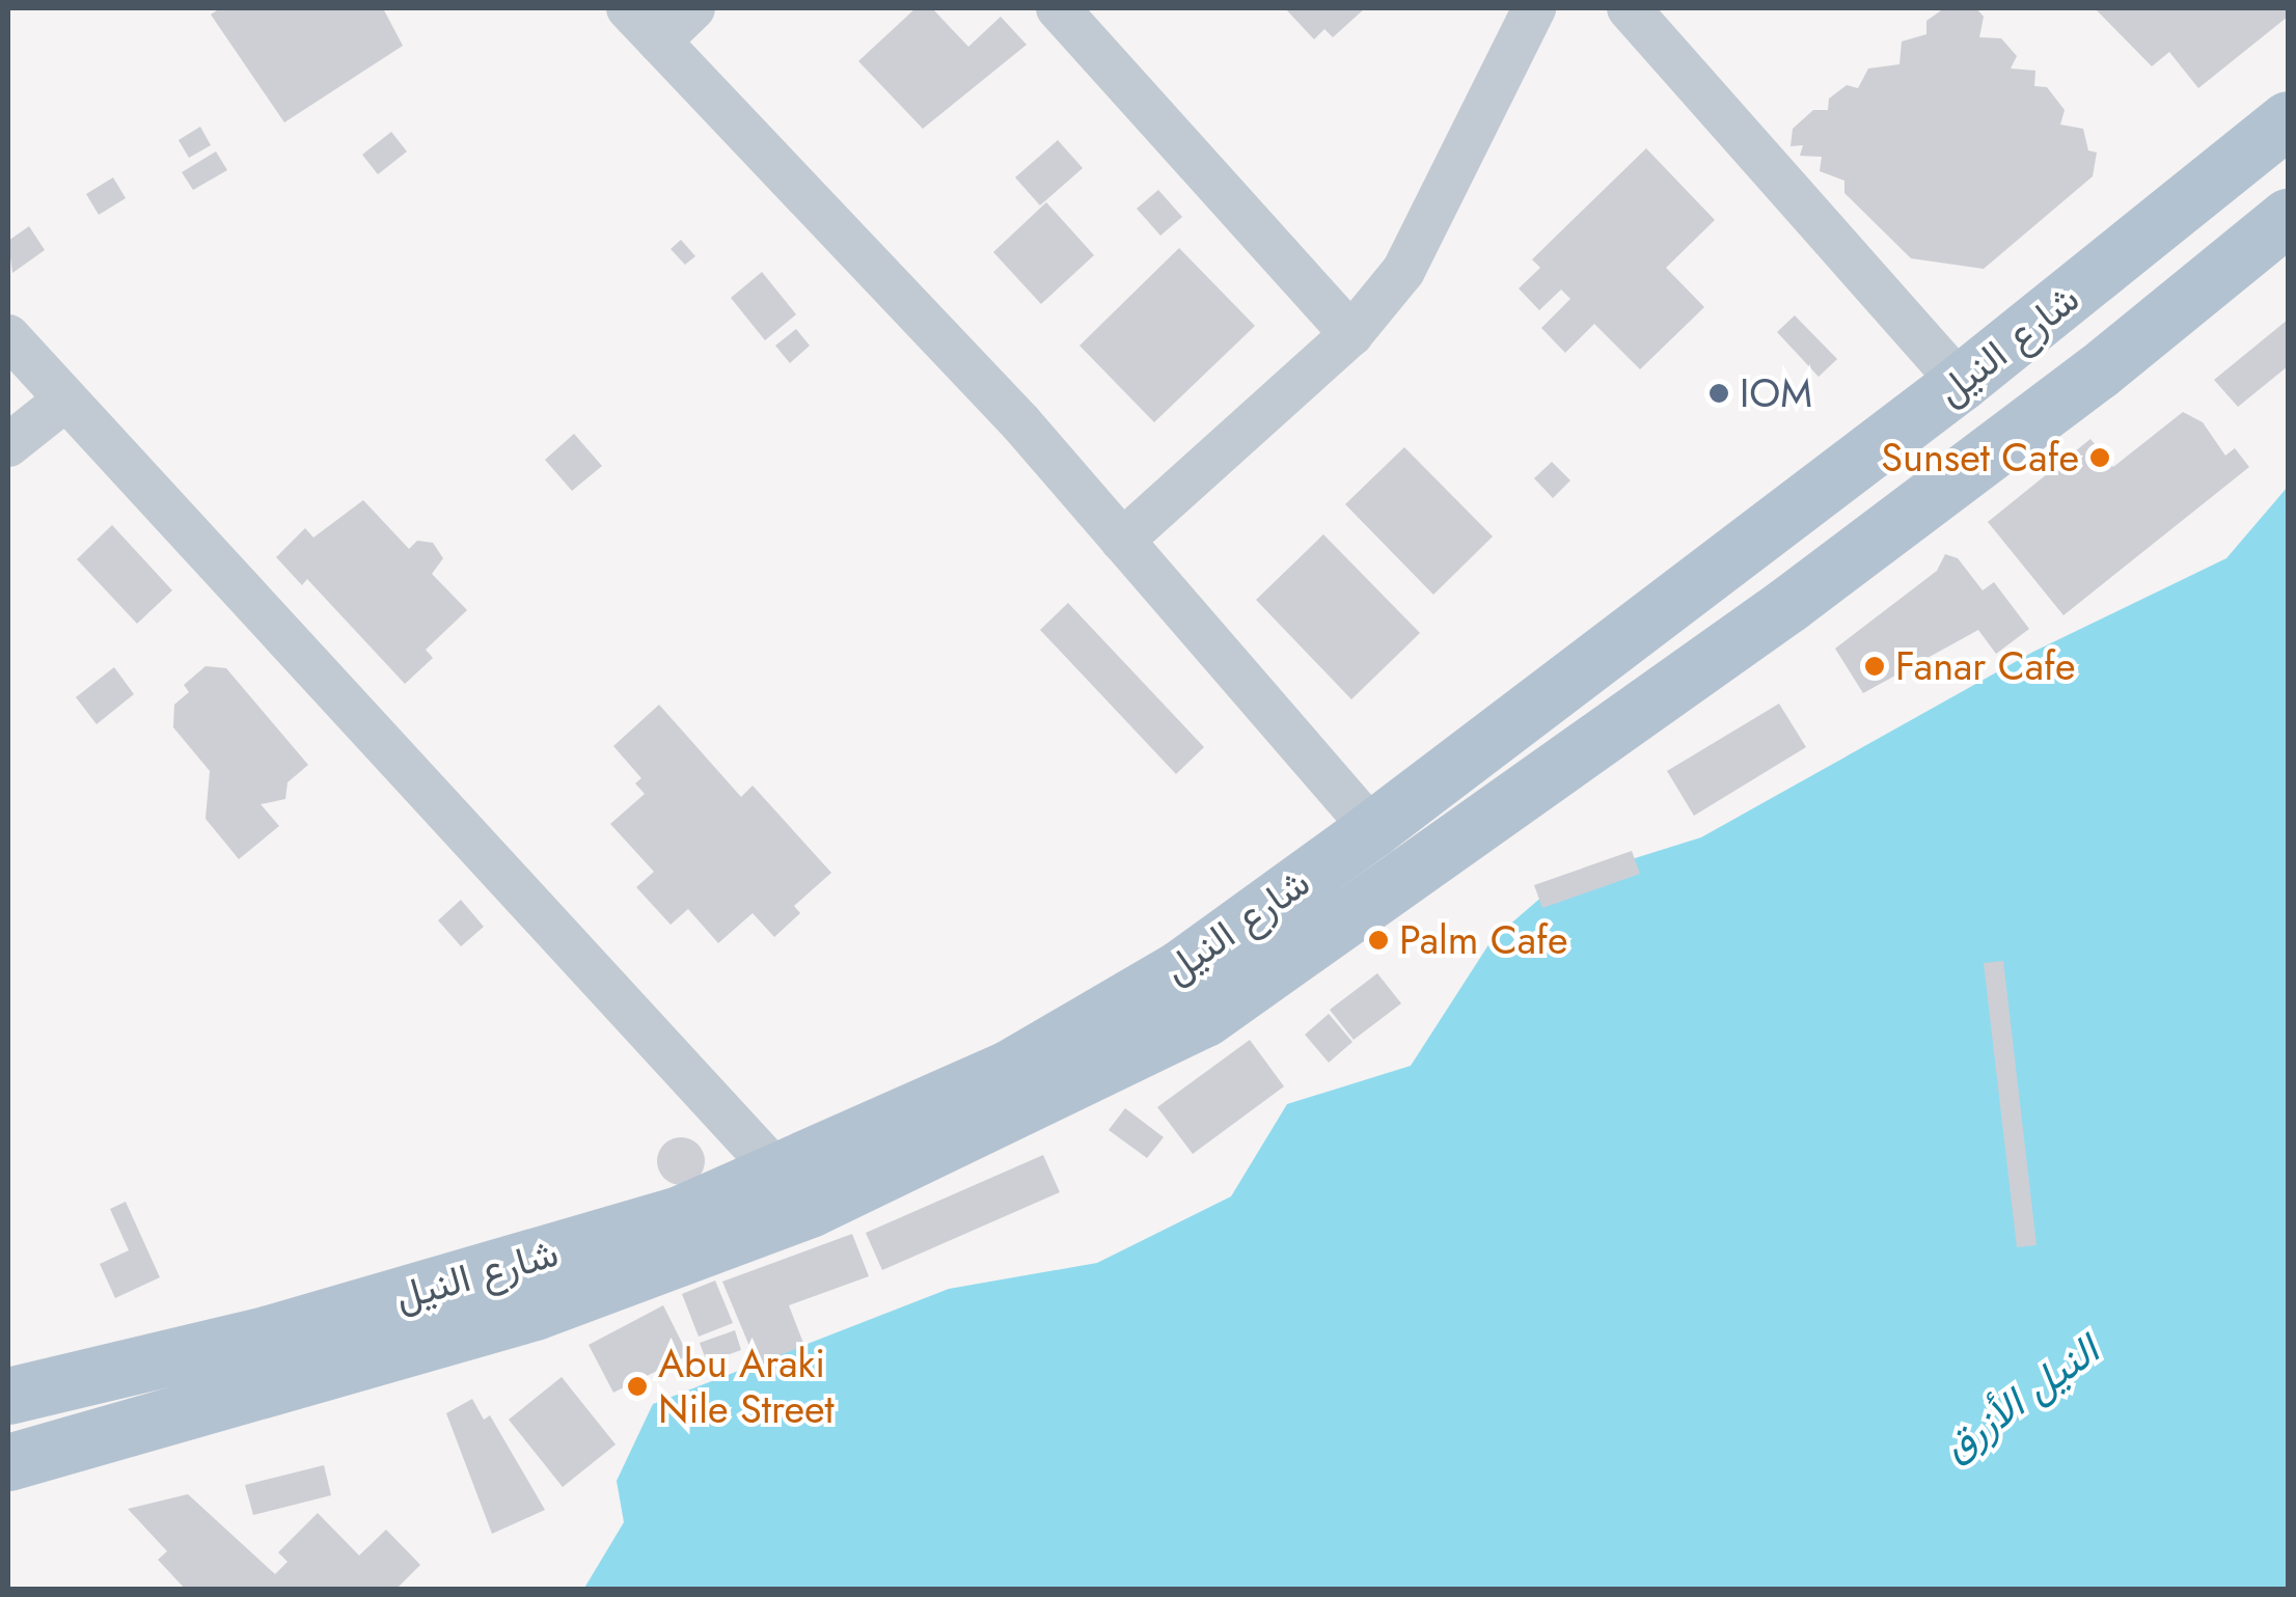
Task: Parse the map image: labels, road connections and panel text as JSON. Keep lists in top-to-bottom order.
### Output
{
  "streets": {
    "main road": ["شارع النيل"]
  },
  "water": ["النيل الأزرق"],
  "places": [
    "IOM",
    "Sunset Cafe",
    "Fanar Cafe",
    "Palm Cafe",
    "Abu Araki Nile Street"
  ]
}
